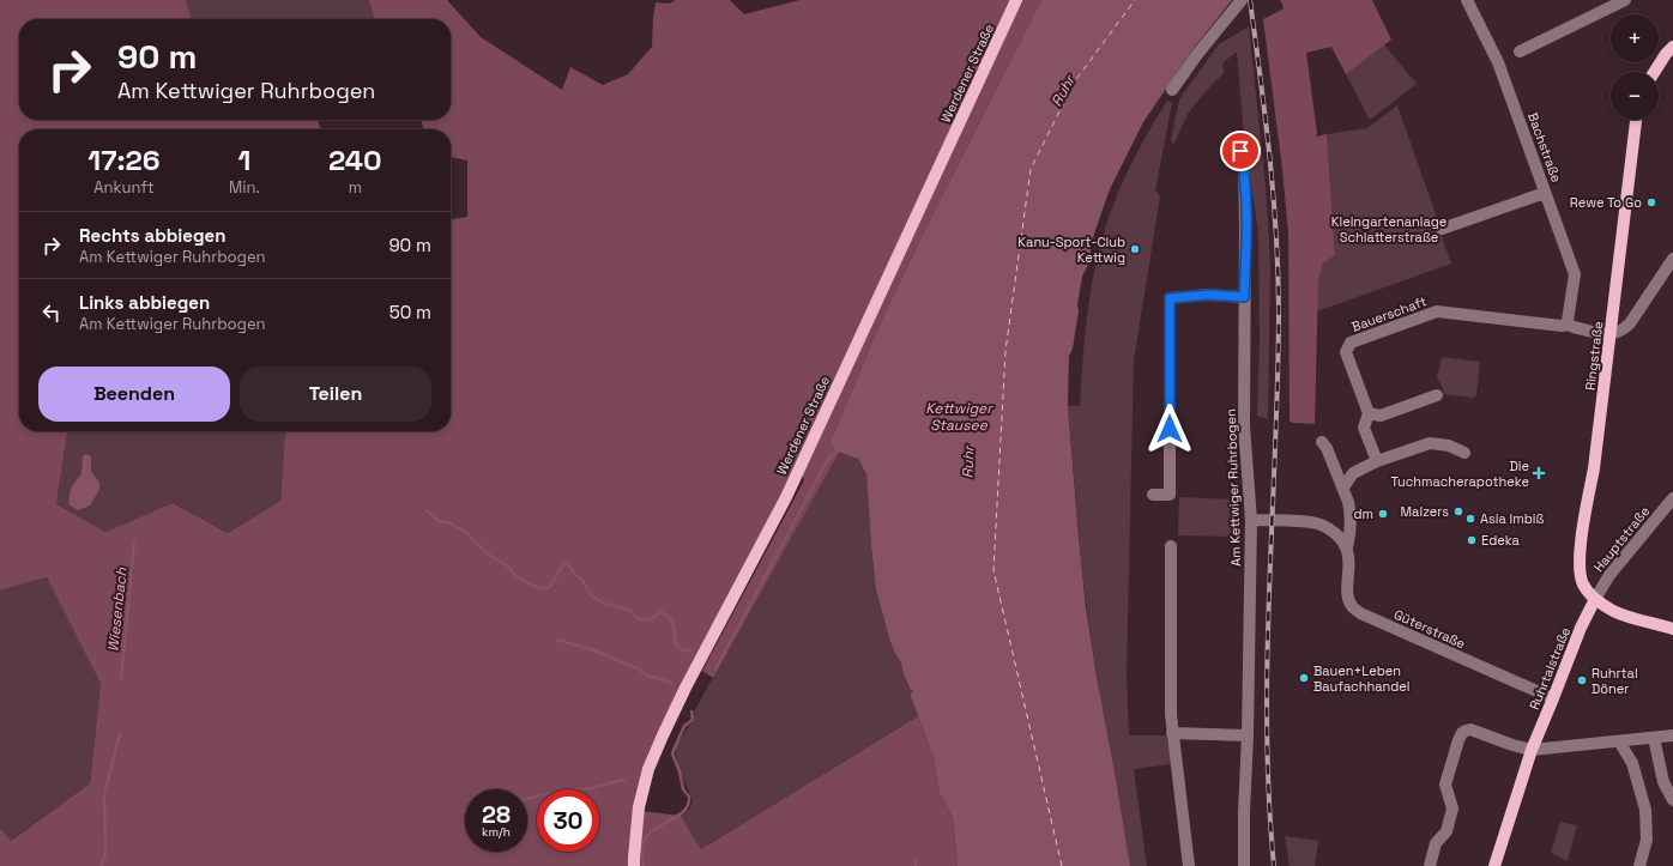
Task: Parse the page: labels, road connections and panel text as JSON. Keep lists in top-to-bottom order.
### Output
{
  "streets": {
    "main road": ["Werdener Straße", "Ringstraße", "Ruhrtalstraße"],
    "street": [
      "Bachstraße",
      "Bauerschaft",
      "Am Kettwiger Ruhrbogen",
      "Hauptstraße",
      "Güterstraße"
    ]
  },
  "crossings": [
    ["Bachstraße", "Bauerschaft"],
    ["Ringstraße", "Hauptstraße"],
    ["Ringstraße", "Ruhrtalstraße"],
    ["Hauptstraße", "Ruhrtalstraße"],
    ["Güterstraße", "Ruhrtalstraße"]
  ],
  "water": ["Ruhr", "Kettwiger Stausee", "Wiesenbach"],
  "parks": ["Kleingartenanlage Schlatterstraße"],
  "places": {
    "other": [
      "Rewe To Go",
      "Kanu-Sport-Club Kettwig",
      "Malzers",
      "dm",
      "Asia Imbiß",
      "Edeka",
      "Bauen+Leben Baufachhandel",
      "Ruhrtal Döner"
    ],
    "health": ["Die Tuchmacherapotheke"]
  },
  "page": {
    "map_buttons": ["+", "−"],
    "turn": ["90 m", "Am Kettwiger Ruhrbogen"],
    "eta": [
      "17:26",
      "Ankunft",
      "1",
      "Min.",
      "240",
      "m"
    ],
    "list": [
      {
        "name": "Rechts abbiegen",
        "note": "Am Kettwiger Ruhrbogen",
        "value": "90 m"
      },
      {
        "name": "Links abbiegen",
        "note": "Am Kettwiger Ruhrbogen",
        "value": "50 m"
      }
    ],
    "buttons": ["Beenden", "Teilen"],
    "speed": "28 km/h",
    "limit": "30"
  }
}
